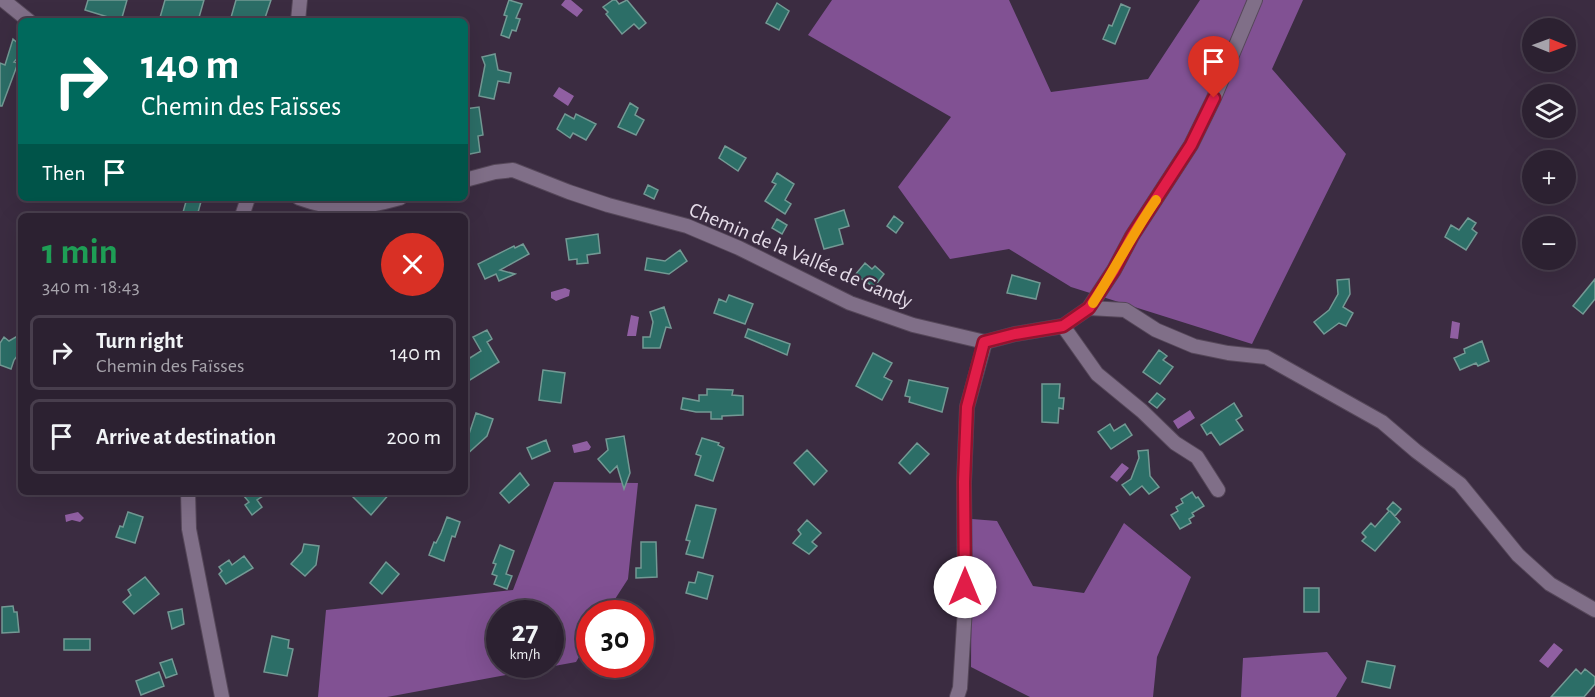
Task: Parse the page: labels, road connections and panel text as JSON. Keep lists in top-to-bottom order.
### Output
{
  "streets": {
    "street": ["Chemin de la Vallée de Gandy"]
  },
  "north": "right",
  "page": {
    "map_buttons": ["+", "−"],
    "turn": ["140 m", "Chemin des Faïsses"],
    "then": "Then",
    "heading": ["1 min", "340 m · 18:43"],
    "list": [
      {
        "name": "Turn right",
        "note": "Chemin des Faïsses",
        "value": "140 m"
      },
      {
        "name": "Arrive at destination",
        "value": "200 m"
      }
    ],
    "speed": "27 km/h",
    "limit": "30"
  }
}
